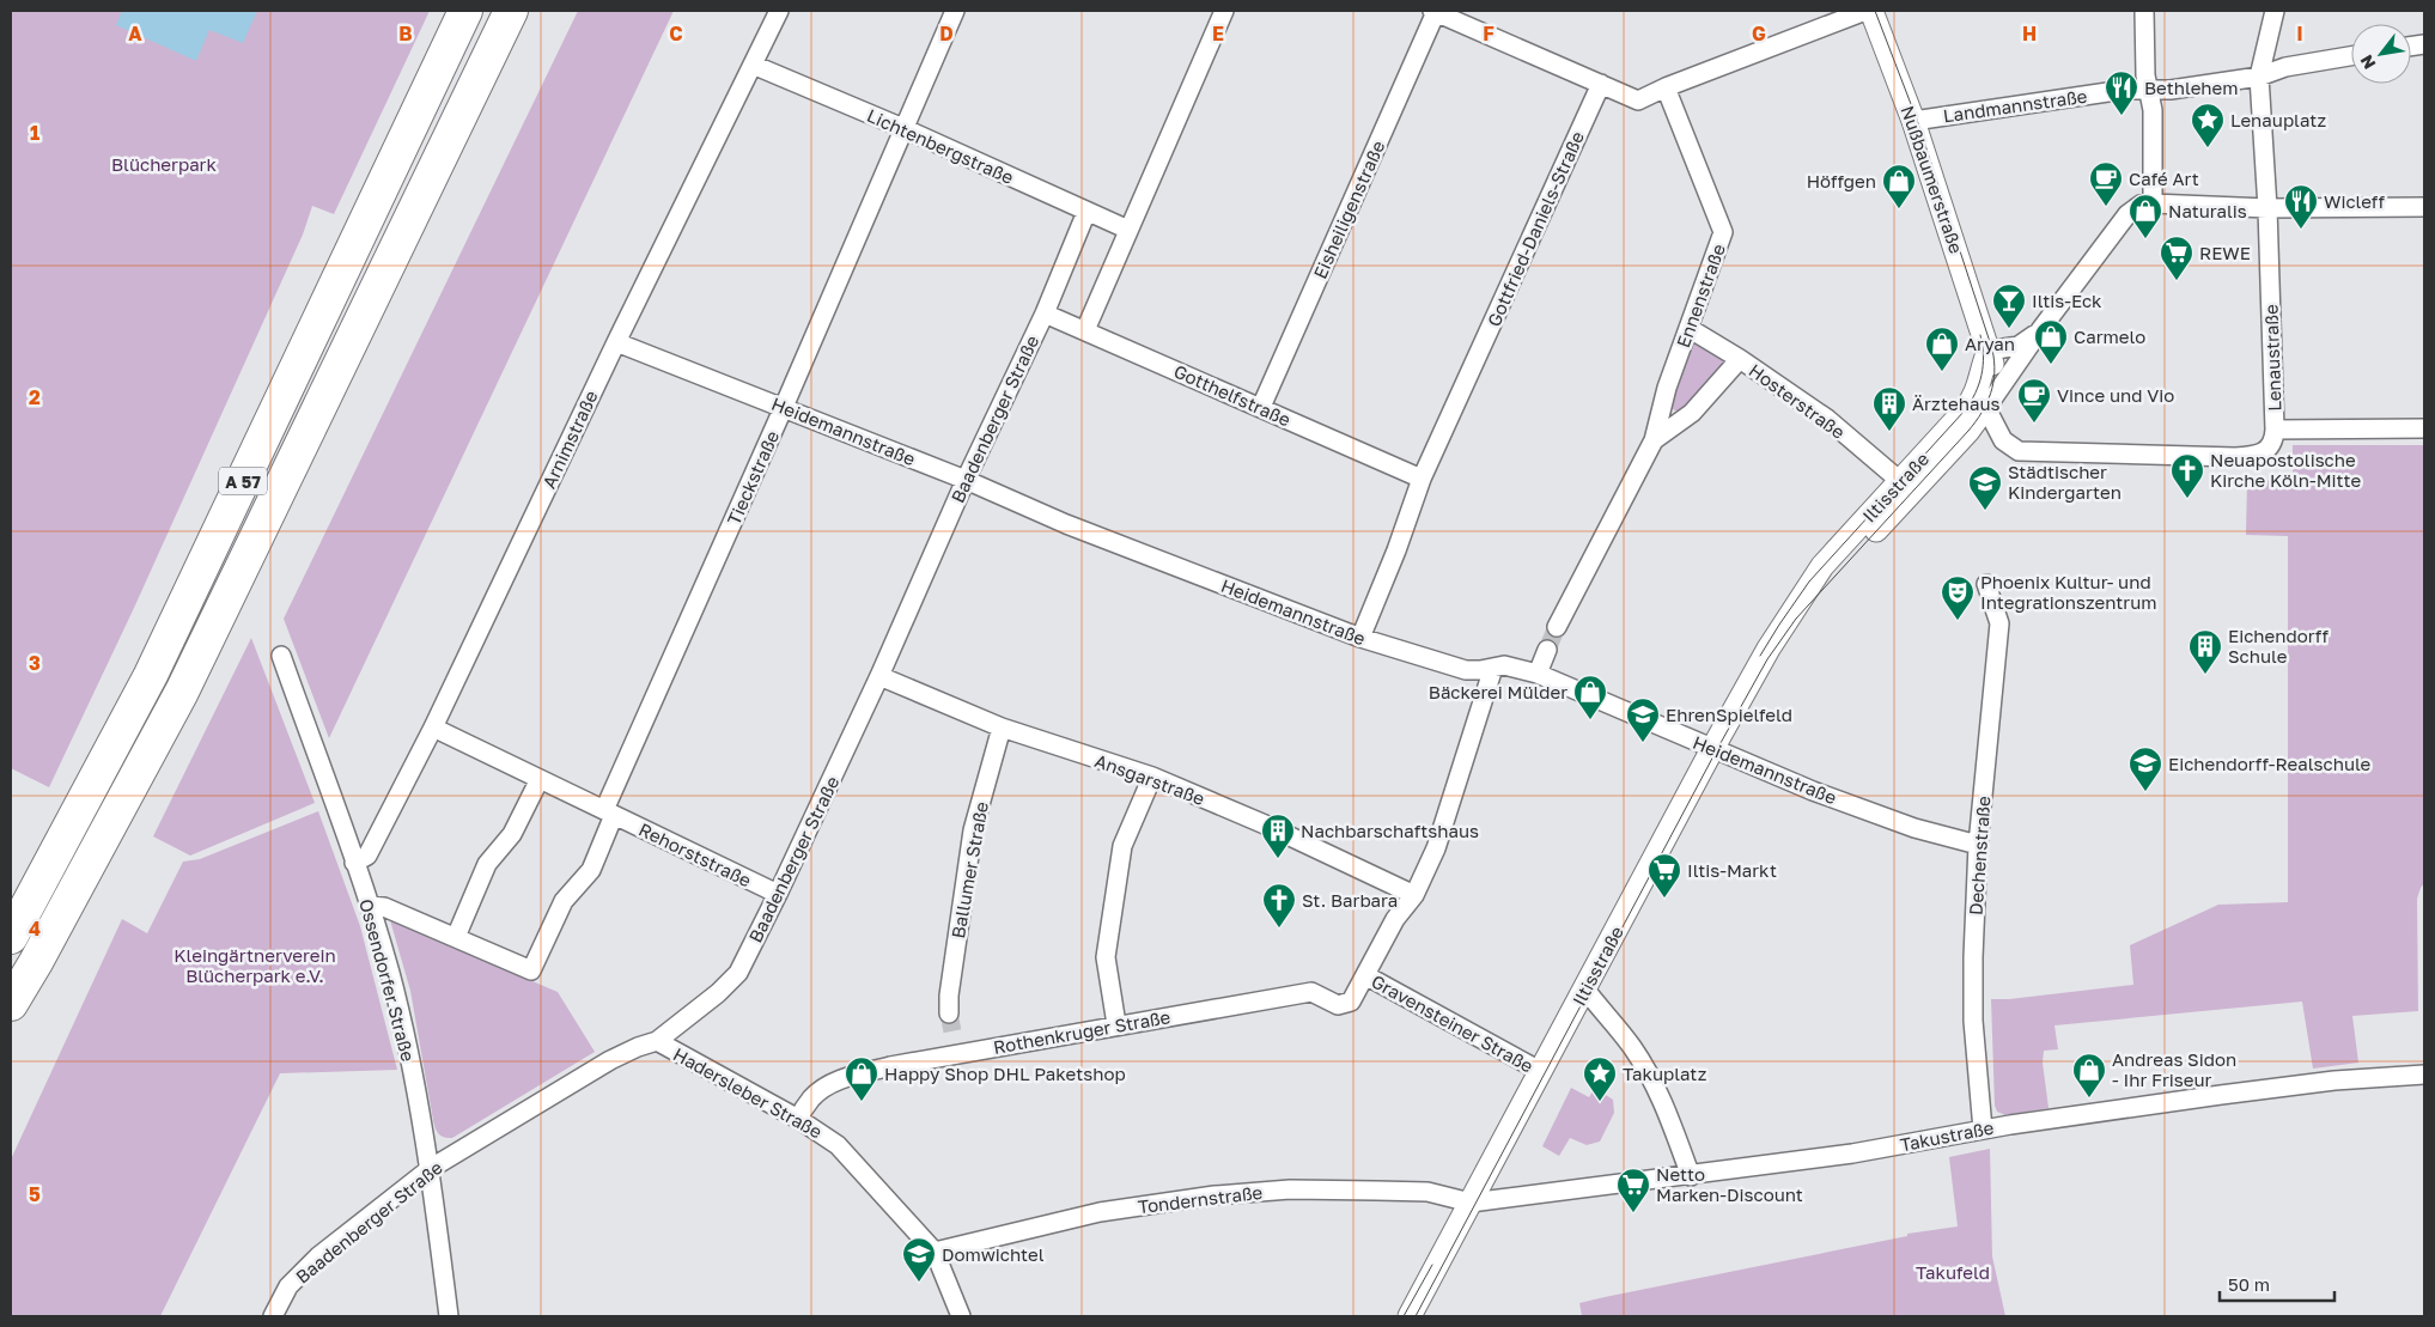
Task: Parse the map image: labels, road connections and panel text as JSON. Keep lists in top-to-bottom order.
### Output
{
  "streets": {
    "highway": ["A 57"],
    "street": [
      "Landmannstraße",
      "Lichtenbergstraße",
      "Nußbaumerstraße",
      "Eisheiligenstraße",
      "Gottfried-Daniels-Straße",
      "Ennenstraße",
      "Lenaustraße",
      "Gotthelfstraße",
      "Hosterstraße",
      "Baadenberger Straße",
      "Heidemannstraße",
      "Arnimstraße",
      "Tieckstraße",
      "Iltisstraße",
      "Ansgarstraße",
      "Rehorststraße",
      "Dechenstraße",
      "Ballumer Straße",
      "Ossendorfer Straße",
      "Gravensteiner Straße",
      "Rothenkruger Straße",
      "Hadersleber Straße",
      "Takustraße",
      "Tondernstraße"
    ]
  },
  "crossings": [
    ["Landmannstraße", "Nußbaumerstraße"],
    ["Lichtenbergstraße", "Baadenberger Straße"],
    ["Lichtenbergstraße", "Arnimstraße"],
    ["Lichtenbergstraße", "Tieckstraße"],
    ["Nußbaumerstraße", "Iltisstraße"],
    ["Eisheiligenstraße", "Gottfried-Daniels-Straße"],
    ["Eisheiligenstraße", "Gotthelfstraße"],
    ["Gottfried-Daniels-Straße", "Gotthelfstraße"],
    ["Gottfried-Daniels-Straße", "Heidemannstraße"],
    ["Ennenstraße", "Hosterstraße"],
    ["Gotthelfstraße", "Baadenberger Straße"],
    ["Hosterstraße", "Iltisstraße"],
    ["Baadenberger Straße", "Heidemannstraße"],
    ["Baadenberger Straße", "Ansgarstraße"],
    ["Baadenberger Straße", "Rehorststraße"],
    ["Baadenberger Straße", "Ossendorfer Straße"],
    ["Baadenberger Straße", "Hadersleber Straße"],
    ["Heidemannstraße", "Arnimstraße"],
    ["Heidemannstraße", "Tieckstraße"],
    ["Heidemannstraße", "Iltisstraße"],
    ["Heidemannstraße", "Dechenstraße"],
    ["Heidemannstraße", "Rothenkruger Straße"],
    ["Arnimstraße", "Rehorststraße"],
    ["Arnimstraße", "Ossendorfer Straße"],
    ["Tieckstraße", "Rehorststraße"],
    ["Iltisstraße", "Gravensteiner Straße"],
    ["Iltisstraße", "Takustraße"],
    ["Iltisstraße", "Tondernstraße"],
    ["Ansgarstraße", "Ballumer Straße"],
    ["Ansgarstraße", "Rothenkruger Straße"],
    ["Dechenstraße", "Takustraße"],
    ["Gravensteiner Straße", "Rothenkruger Straße"],
    ["Rothenkruger Straße", "Hadersleber Straße"],
    ["Hadersleber Straße", "Tondernstraße"],
    ["Takustraße", "Tondernstraße"]
  ],
  "parks": ["Blücherpark", "Kleingärtnerverein Blücherpark e.V.", "Takufeld"],
  "places": {
    "restaurant": ["Bethlehem", "Wicleff"],
    "place": ["Lenauplatz", "Takuplatz"],
    "cafe": ["Café Art", "Vince und Vio"],
    "shop": [
      "Höffgen",
      "Naturalis",
      "Carmelo",
      "Aryan",
      "Bäckerei Mülder",
      "Andreas Sidon - Ihr Friseur",
      "Happy Shop DHL Paketshop"
    ],
    "supermarket": ["REWE", "Iltis-Markt", "Netto Marken-Discount"],
    "bar": ["Iltis-Eck"],
    "building": ["Ärztehaus", "Eichendorff Schule", "Nachbarschaftshaus"],
    "church": ["Neuapostolische Kirche Köln-Mitte", "St. Barbara"],
    "school or university": [
      "Städtischer Kindergarten",
      "EhrenSpielfeld",
      "Eichendorff-Realschule",
      "Domwichtel"
    ],
    "theatre": ["Phoenix Kultur- und Integrationszentrum"]
  },
  "scale_bar": "50 m",
  "north": "bottom left",
  "grid": {
    "columns": [
      "A",
      "B",
      "C",
      "D",
      "E",
      "F",
      "G",
      "H",
      "I"
    ],
    "rows": [
      "1",
      "2",
      "3",
      "4",
      "5"
    ]
  }
}
